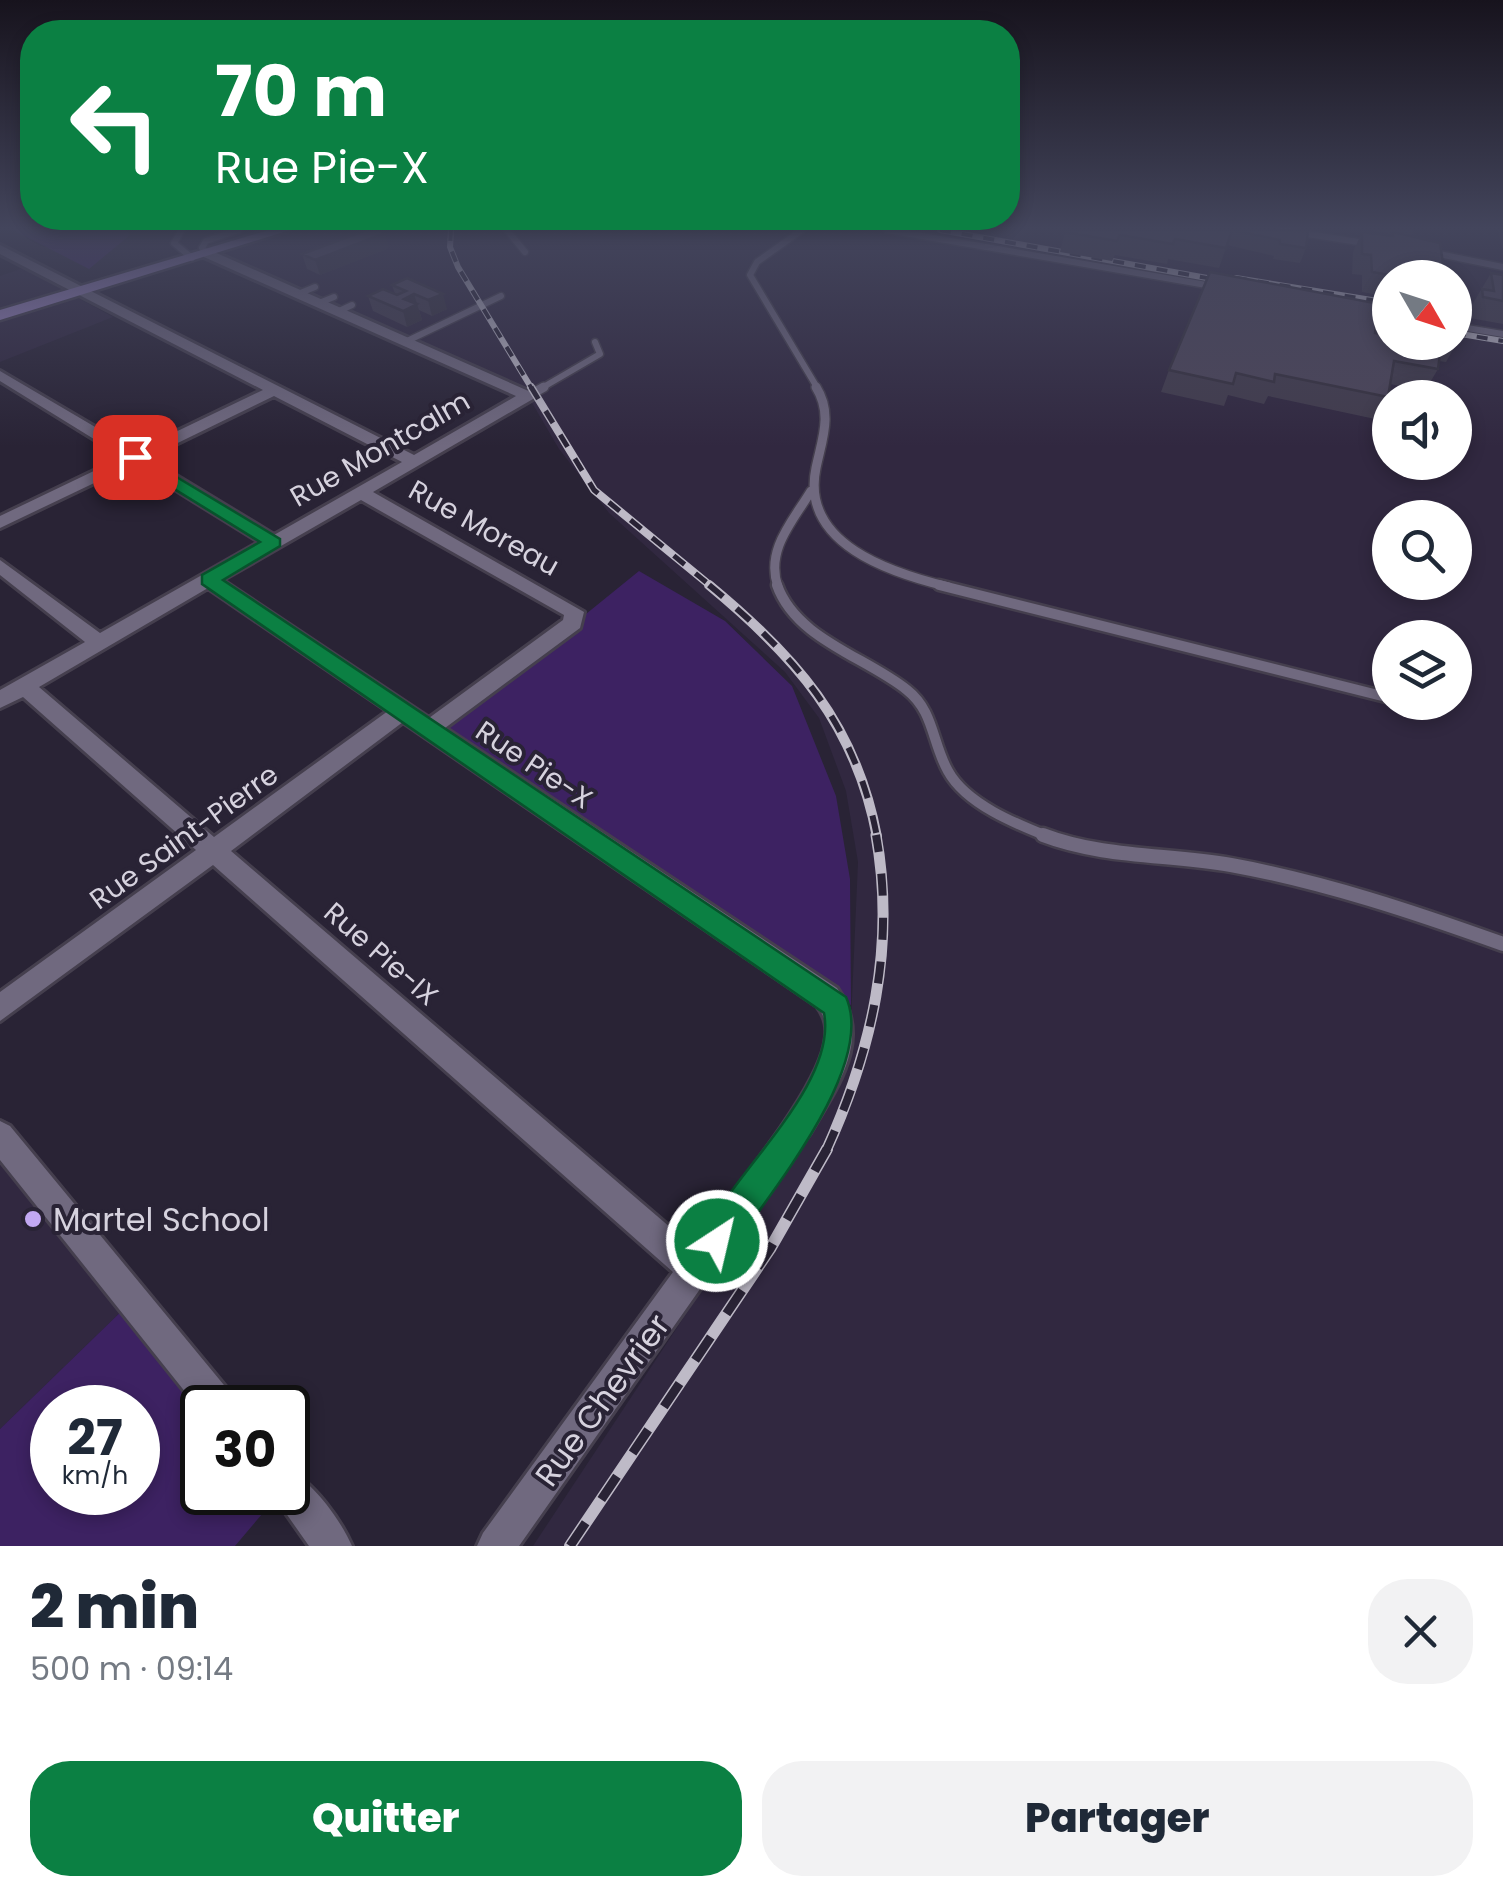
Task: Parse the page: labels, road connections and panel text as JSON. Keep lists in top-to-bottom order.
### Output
{
  "streets": {
    "street": [
      "Rue Montcalm",
      "Rue Moreau",
      "Rue Pie-X",
      "Rue Saint-Pierre",
      "Rue Pie-IX",
      "Rue Chevrier"
    ]
  },
  "crossings": [
    ["Rue Montcalm", "Rue Moreau"],
    ["Rue Montcalm", "Rue Pie-X"],
    ["Rue Montcalm", "Rue Pie-IX"],
    ["Rue Moreau", "Rue Pie-X"],
    ["Rue Pie-X", "Rue Saint-Pierre"],
    ["Rue Pie-X", "Rue Chevrier"],
    ["Rue Saint-Pierre", "Rue Pie-IX"],
    ["Rue Pie-IX", "Rue Chevrier"]
  ],
  "places": ["Martel School"],
  "north": "bottom right",
  "page": {
    "turn": ["70 m", "Rue Pie-X"],
    "speed": "27 km/h",
    "limit": "30",
    "heading": ["2 min", "500 m · 09:14"],
    "buttons": ["Quitter", "Partager"]
  }
}
